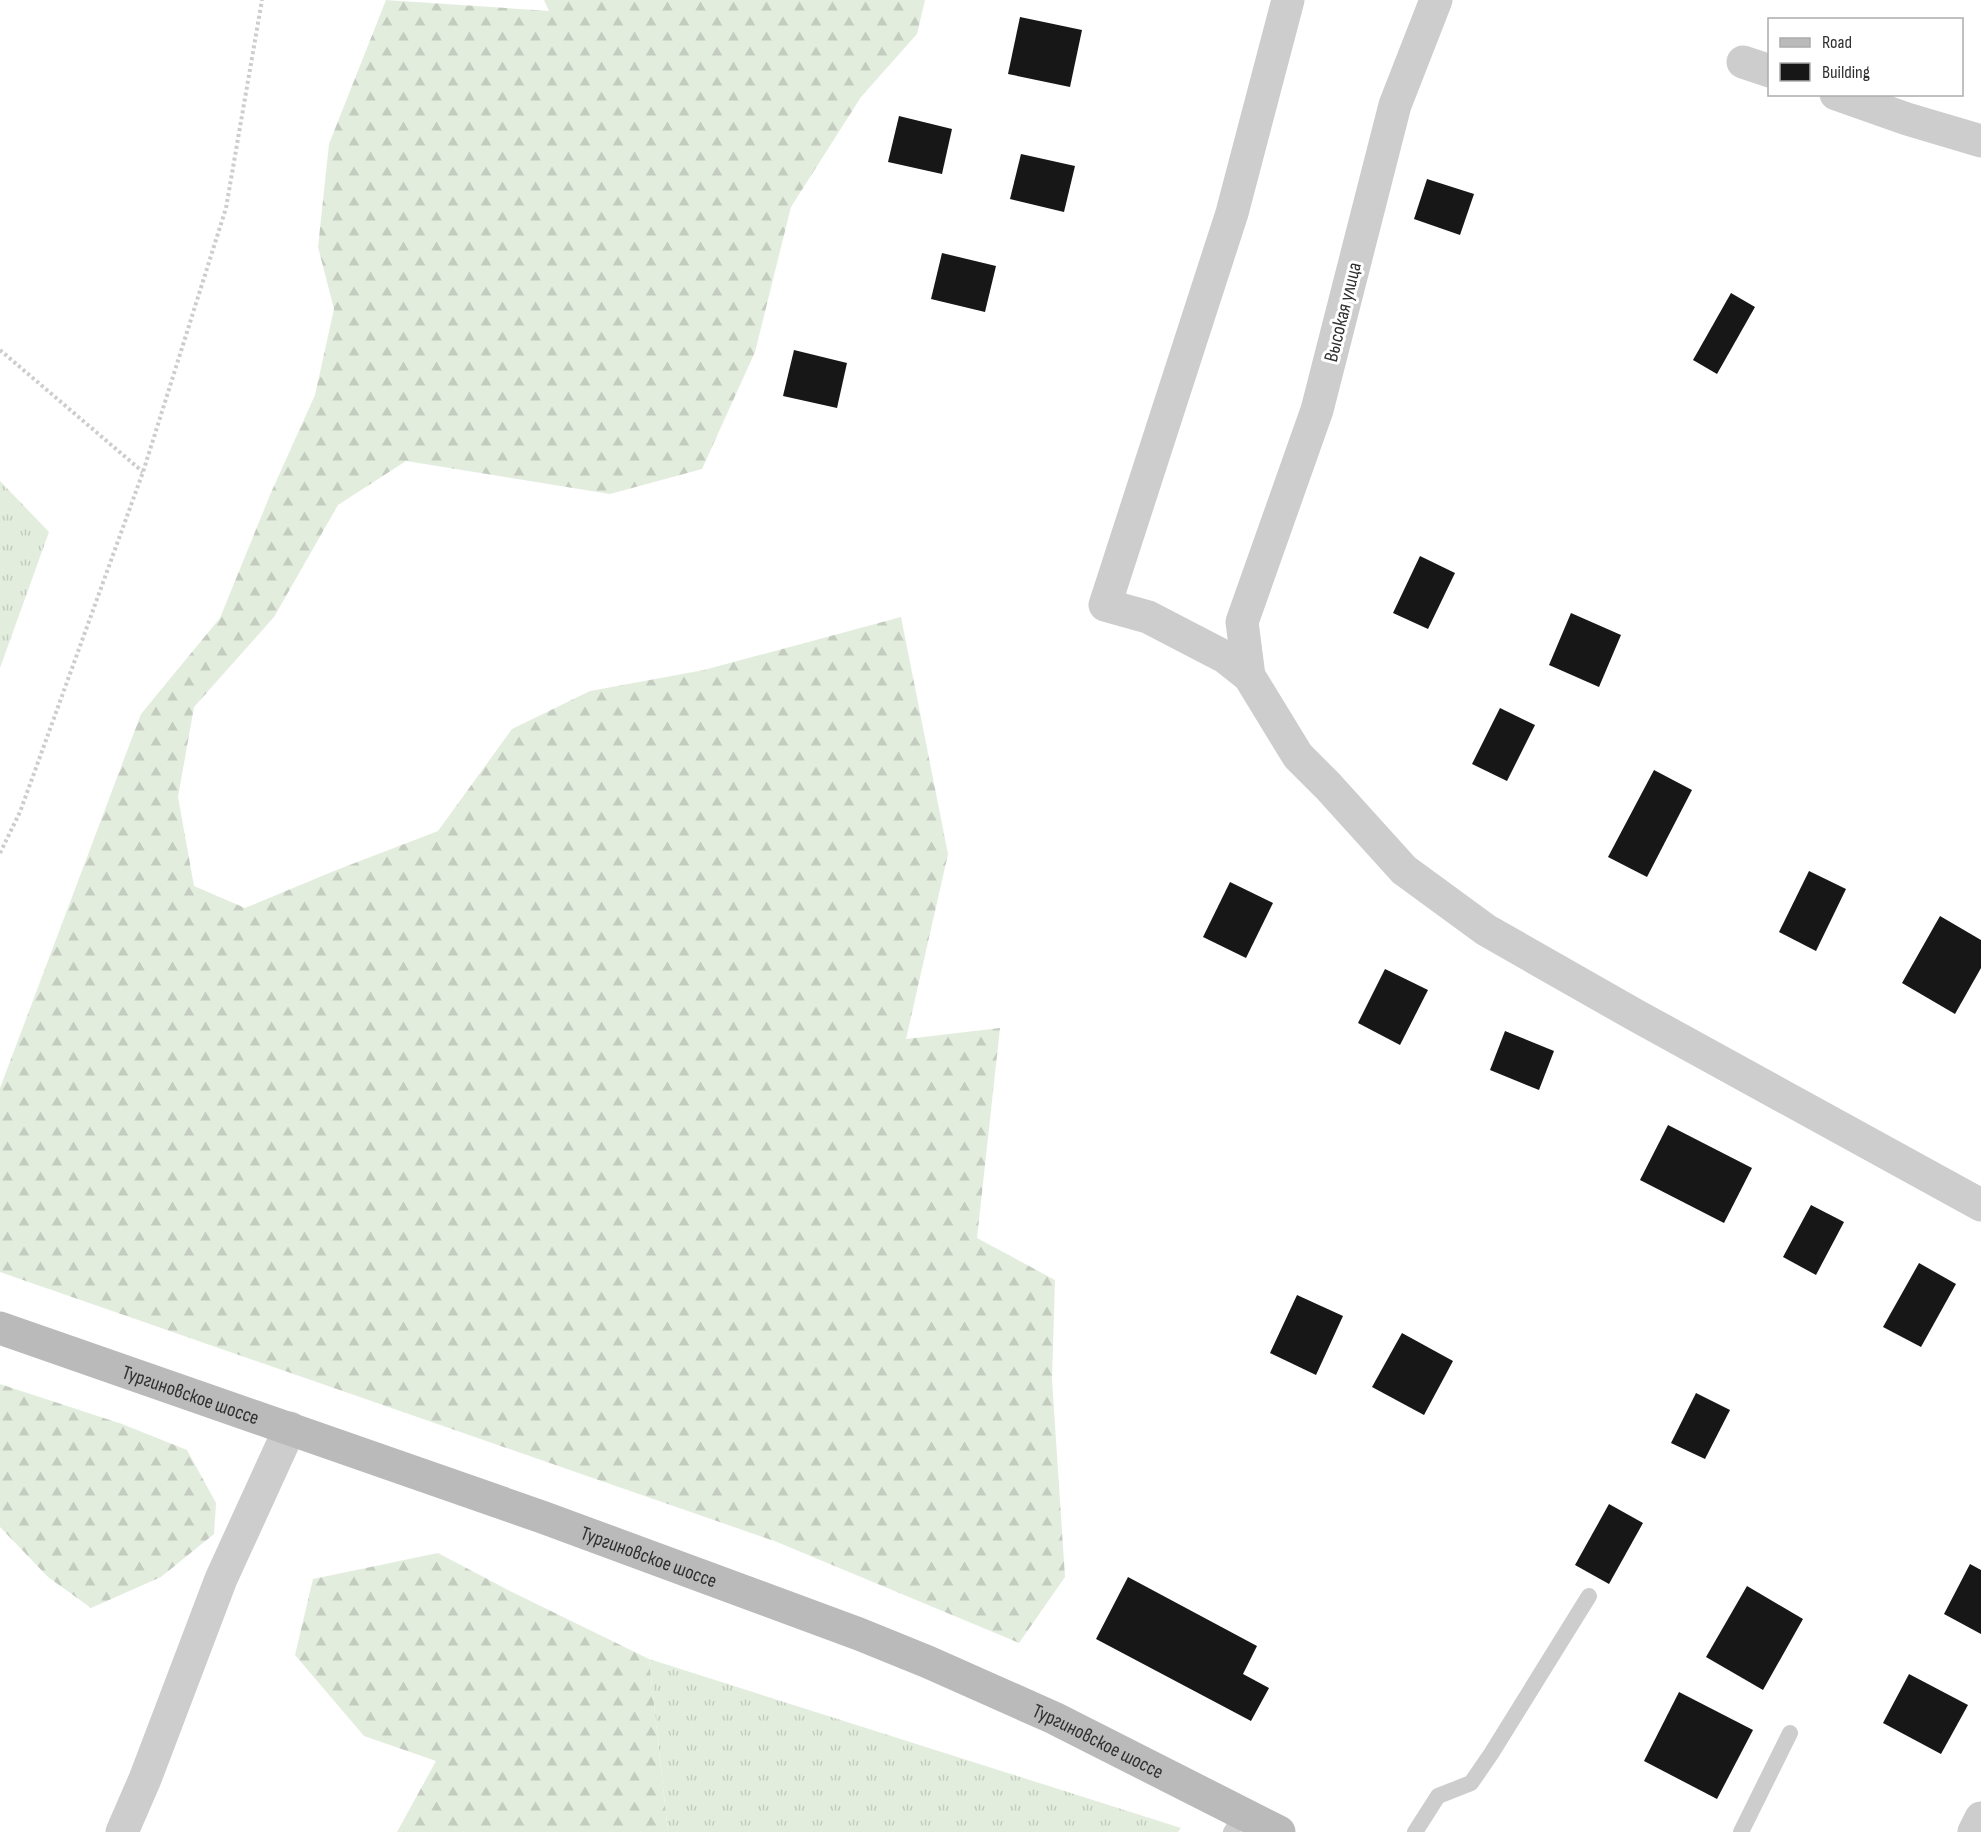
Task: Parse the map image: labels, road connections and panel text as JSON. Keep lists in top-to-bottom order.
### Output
{
  "streets": {
    "main road": ["Тургиновское шоссе"],
    "street": ["Высокая улица"]
  },
  "legend": ["Road", "Building"]
}
